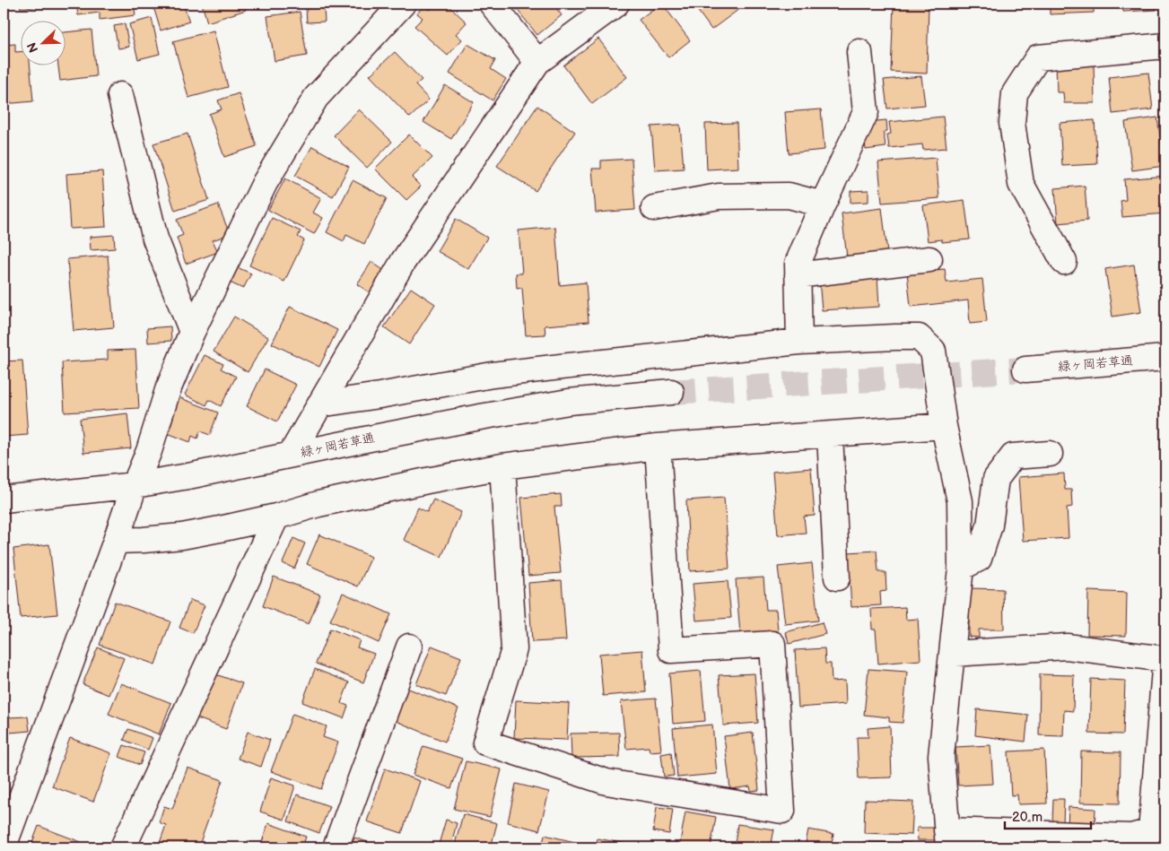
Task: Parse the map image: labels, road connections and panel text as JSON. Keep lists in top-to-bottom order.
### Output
{
  "streets": {
    "street": ["緑ヶ岡若草通"]
  },
  "scale_bar": "20 m",
  "north": "bottom left"
}
